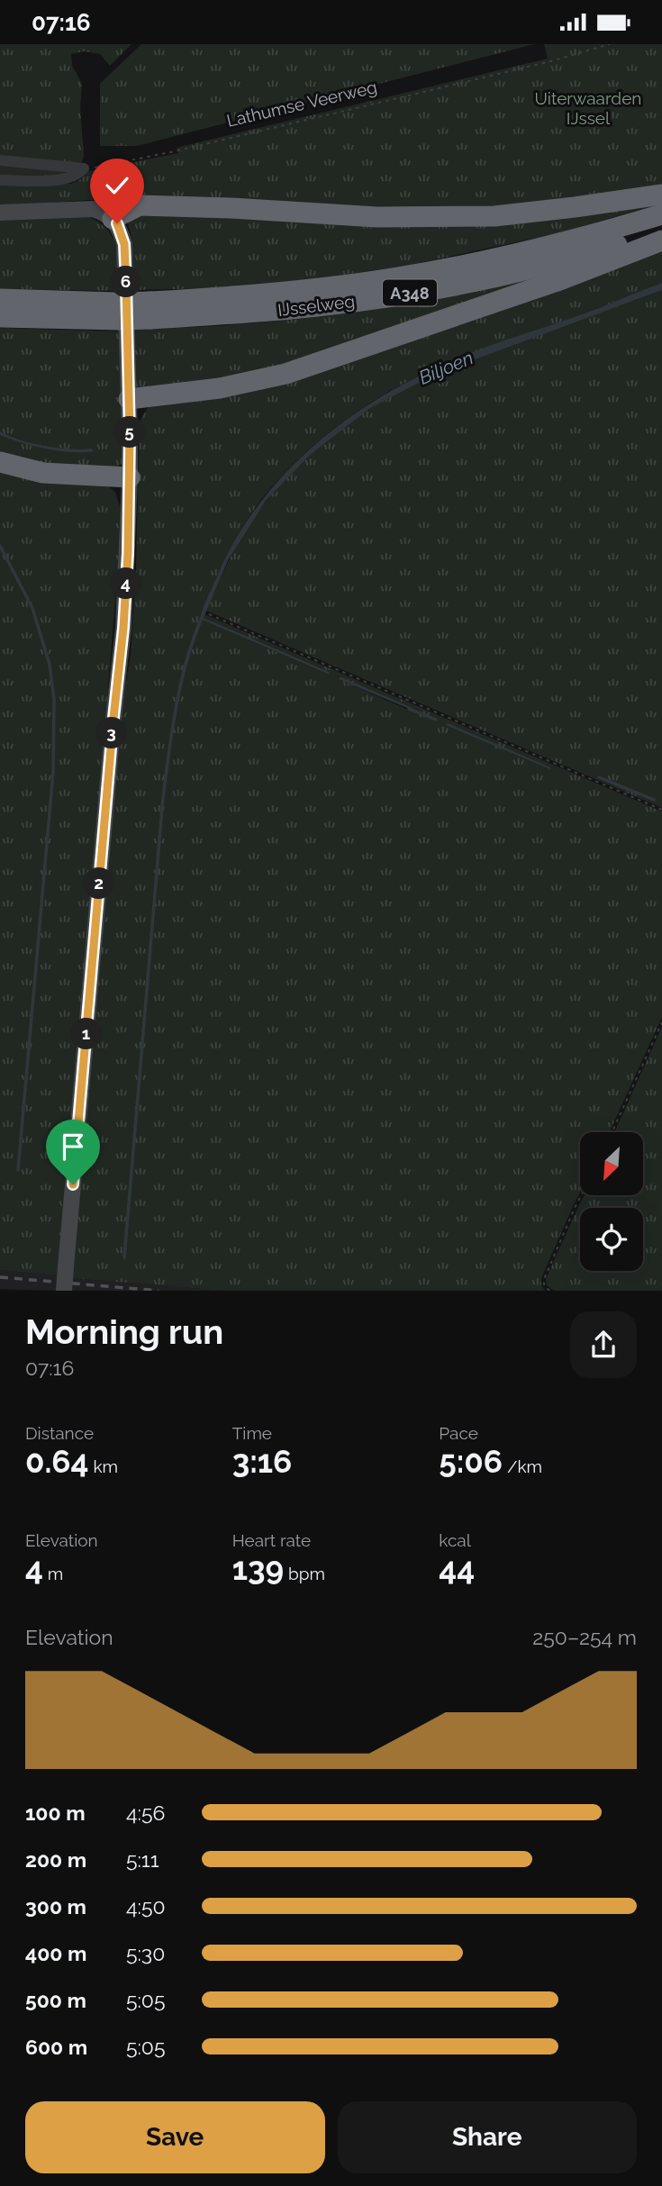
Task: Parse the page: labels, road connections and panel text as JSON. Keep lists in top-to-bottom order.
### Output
{
  "streets": {
    "highway": ["A348", "IJsselweg"],
    "path": ["Lathumse Veerweg"]
  },
  "water": ["Biljoen"],
  "parks": ["Uiterwaarden IJssel"],
  "north": "bottom left",
  "page": {
    "status": "07:16",
    "pins": [
      "6",
      "5",
      "4",
      "3",
      "2",
      "1"
    ],
    "heading": ["Morning run", "07:16"],
    "stats": [
      ["Distance", "0.64 km"],
      ["Time", "3:16"],
      ["Pace", "5:06 /km"],
      ["Elevation", "4 m"],
      ["Heart rate", "139 bpm"],
      ["kcal", "44"]
    ],
    "chart": ["Elevation", "250–254 m"],
    "list": [
      {
        "name": "100 m",
        "note": "4:56"
      },
      {
        "name": "200 m",
        "note": "5:11"
      },
      {
        "name": "300 m",
        "note": "4:50"
      },
      {
        "name": "400 m",
        "note": "5:30"
      },
      {
        "name": "500 m",
        "note": "5:05"
      },
      {
        "name": "600 m",
        "note": "5:05"
      }
    ],
    "buttons": ["Save", "Share"]
  }
}
